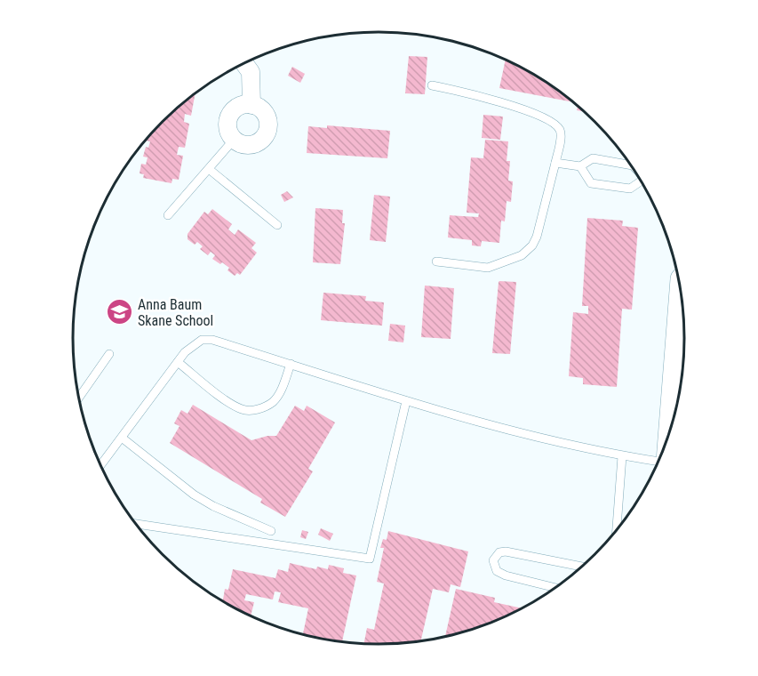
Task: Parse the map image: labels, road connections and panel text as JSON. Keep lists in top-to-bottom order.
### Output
{
  "places": {
    "school or university": ["Anna Baum Skane School"]
  }
}
